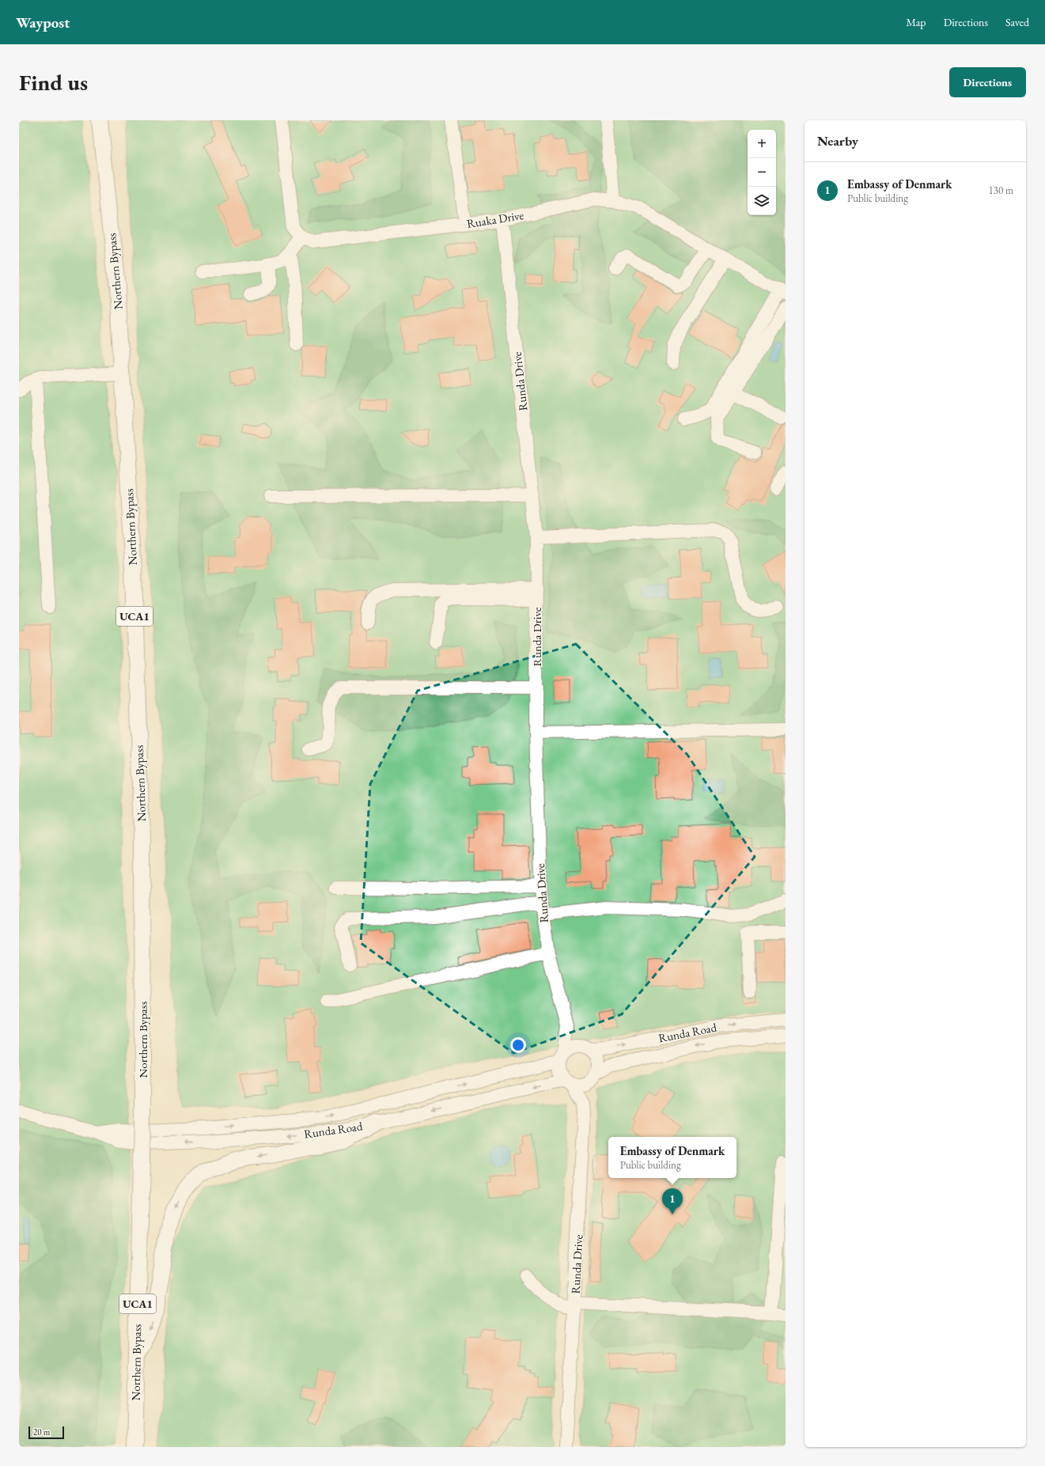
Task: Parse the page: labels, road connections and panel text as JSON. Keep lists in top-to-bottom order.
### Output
{
  "streets": {
    "main road": ["Northern Bypass", "UCA1"],
    "street": ["Ruaka Drive", "Runda Drive", "Runda Road"]
  },
  "crossings": [
    ["Ruaka Drive", "Runda Drive"],
    ["Runda Drive", "Runda Road"]
  ],
  "scale_bar": "20 m",
  "page": {
    "header": "Waypost",
    "nav": ["Map", "Directions", "Saved"],
    "buttons": "Directions",
    "title": "Find us",
    "heading": "Nearby",
    "map_buttons": ["+", "−"],
    "list": [
      {
        "mark": "1",
        "name": "Embassy of Denmark",
        "note": "Public building",
        "value": "130 m"
      }
    ],
    "popup": ["Embassy of Denmark", "Public building"],
    "pins": "1",
    "scale": "20 m"
  }
}
